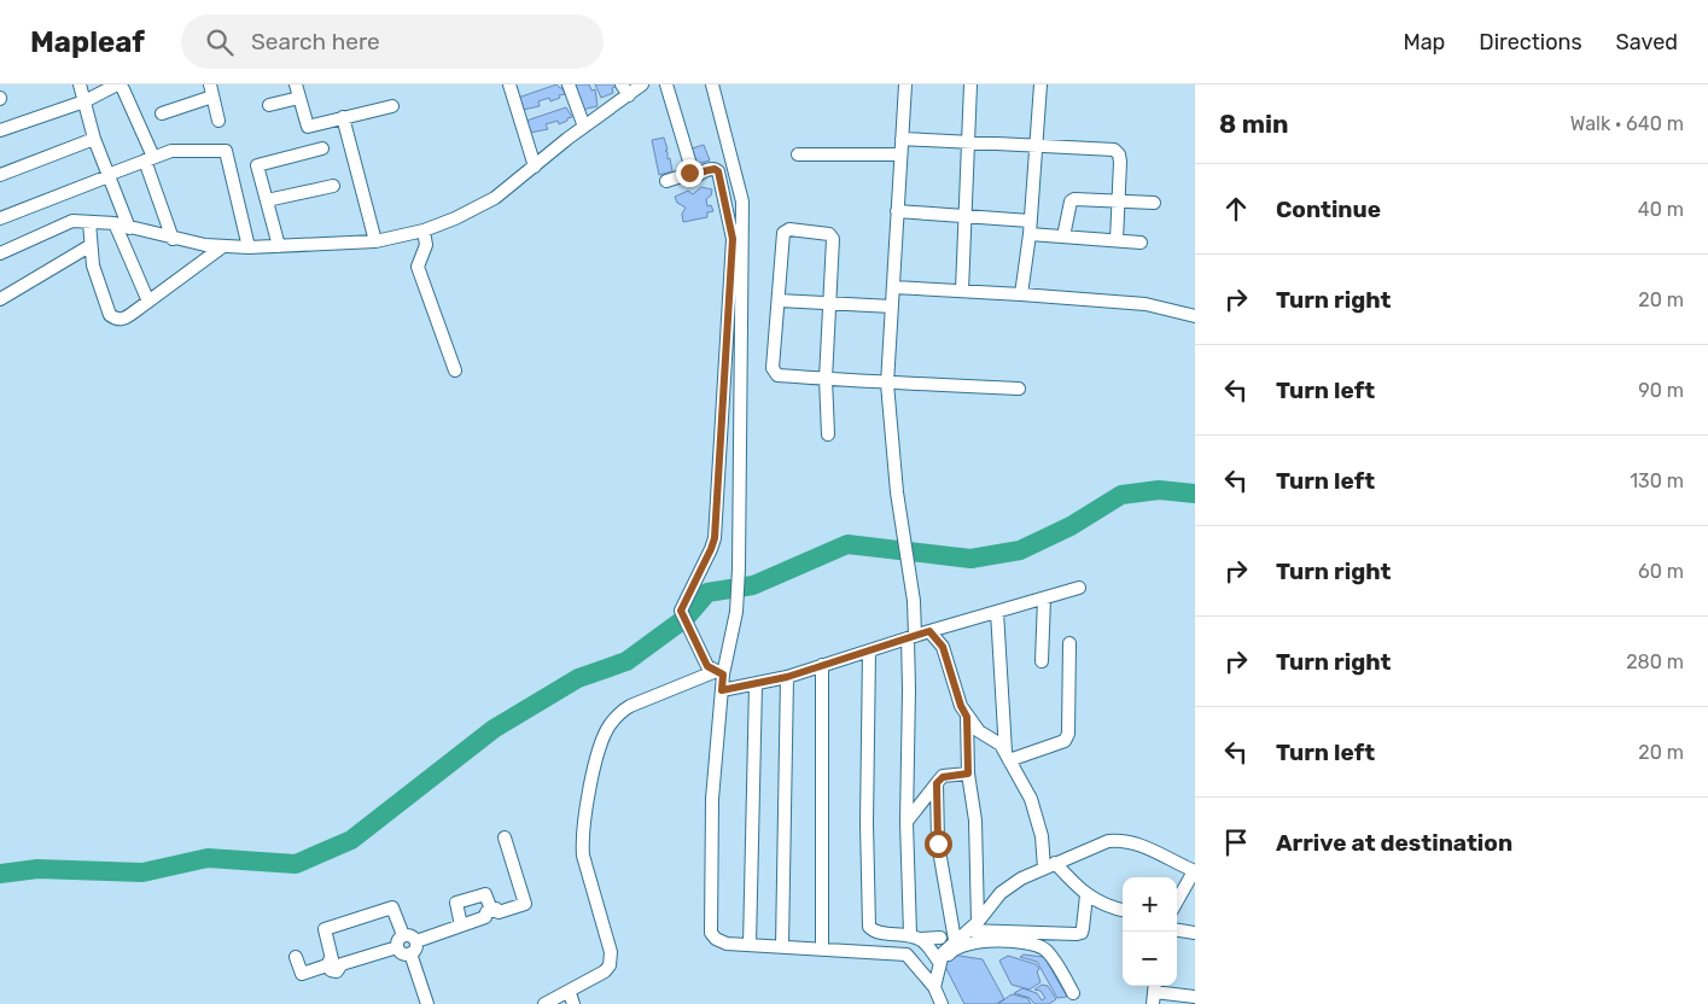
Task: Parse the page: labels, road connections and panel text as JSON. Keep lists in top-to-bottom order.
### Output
{
  "page": {
    "header": "Mapleaf",
    "search": "Search here",
    "nav": ["Map", "Directions", "Saved"],
    "heading": ["8 min", "Walk · 640 m"],
    "list": [
      ["Continue", "40 m"],
      ["Turn right", "20 m"],
      ["Turn left", "90 m"],
      ["Turn left", "130 m"],
      ["Turn right", "60 m"],
      ["Turn right", "280 m"],
      ["Turn left", "20 m"],
      "Arrive at destination"
    ],
    "map_buttons": ["+", "−"]
  }
}
